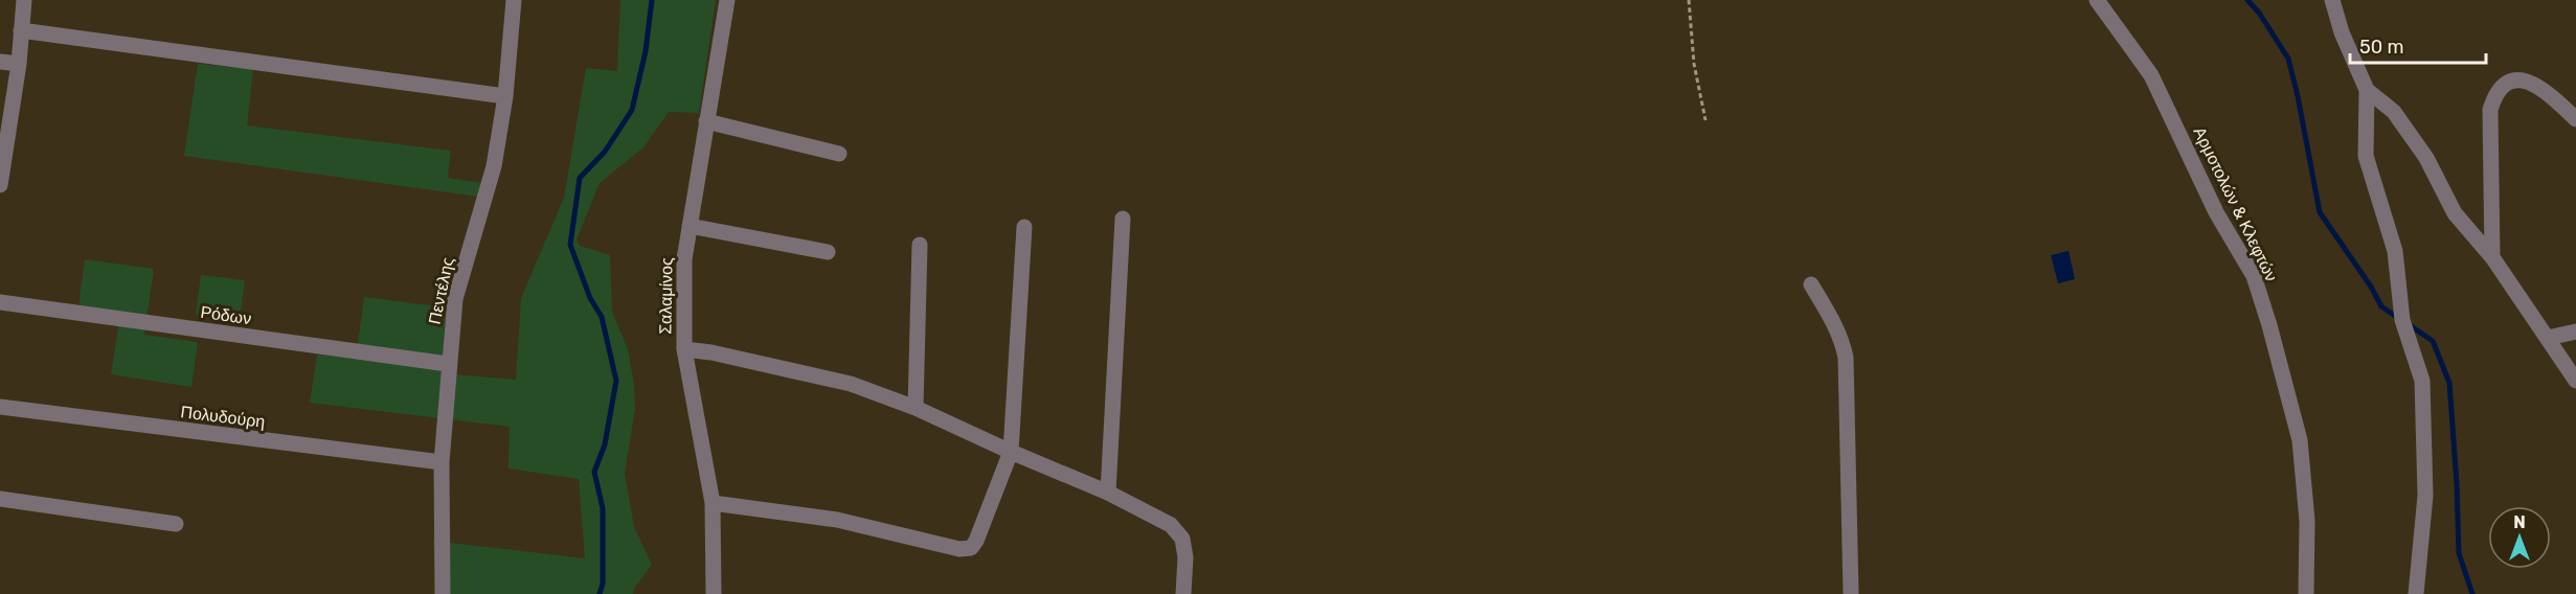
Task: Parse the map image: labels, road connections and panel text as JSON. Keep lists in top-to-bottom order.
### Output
{
  "streets": {
    "street": [
      "Αρμοτολών & Κλεφτών",
      "Πεντέλης",
      "Σαλαμίνος",
      "Ρόδων",
      "Πολυδούρη"
    ]
  },
  "crossings": [
    ["Πεντέλης", "Ρόδων"],
    ["Πεντέλης", "Πολυδούρη"]
  ],
  "scale_bar": "50 m",
  "north": "top"
}
